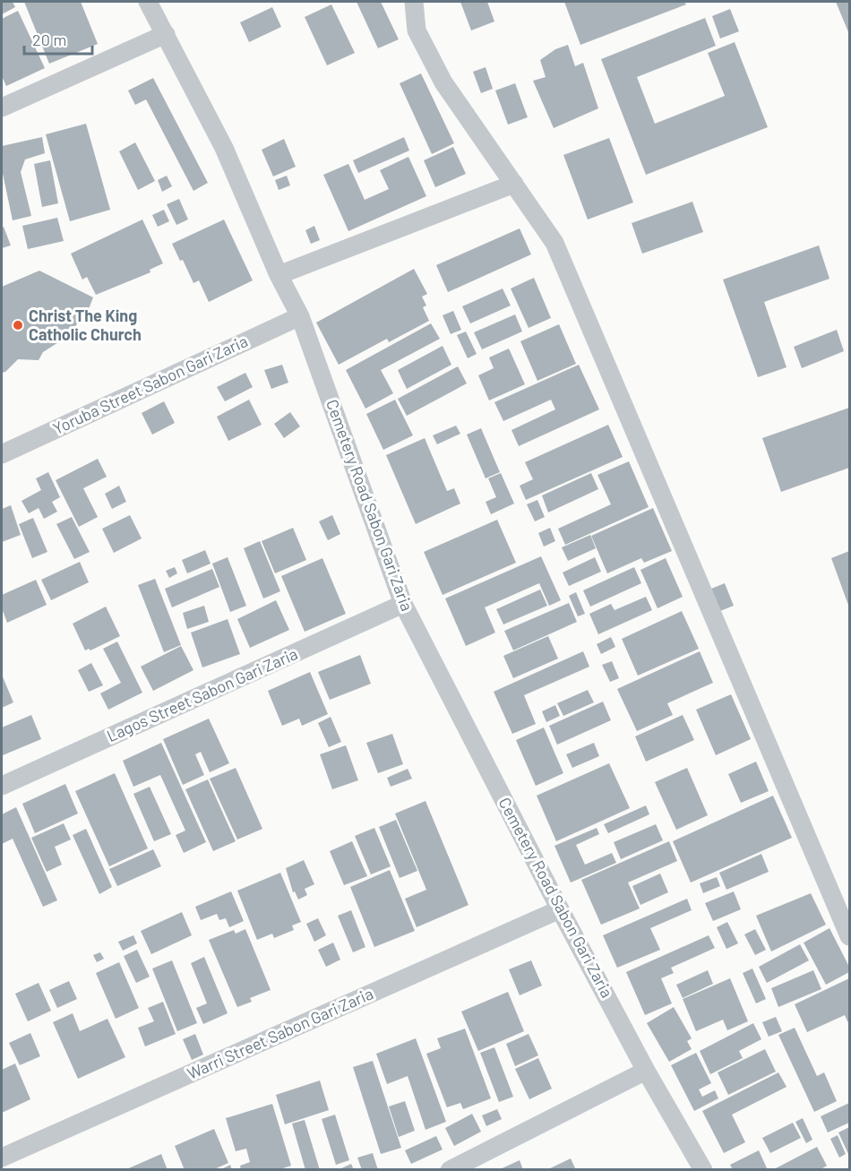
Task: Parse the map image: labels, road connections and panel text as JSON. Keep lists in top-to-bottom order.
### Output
{
  "streets": {
    "street": [
      "Yoruba Street Sabon Gari Zaria",
      "Cemetery Road Sabon Gari Zaria",
      "Lagos Street Sabon Gari Zaria",
      "Warri Street Sabon Gari Zaria"
    ]
  },
  "crossings": [
    ["Yoruba Street Sabon Gari Zaria", "Cemetery Road Sabon Gari Zaria"],
    ["Cemetery Road Sabon Gari Zaria", "Lagos Street Sabon Gari Zaria"],
    ["Cemetery Road Sabon Gari Zaria", "Warri Street Sabon Gari Zaria"]
  ],
  "places": ["Christ The King Catholic Church"],
  "scale_bar": "20 m"
}
